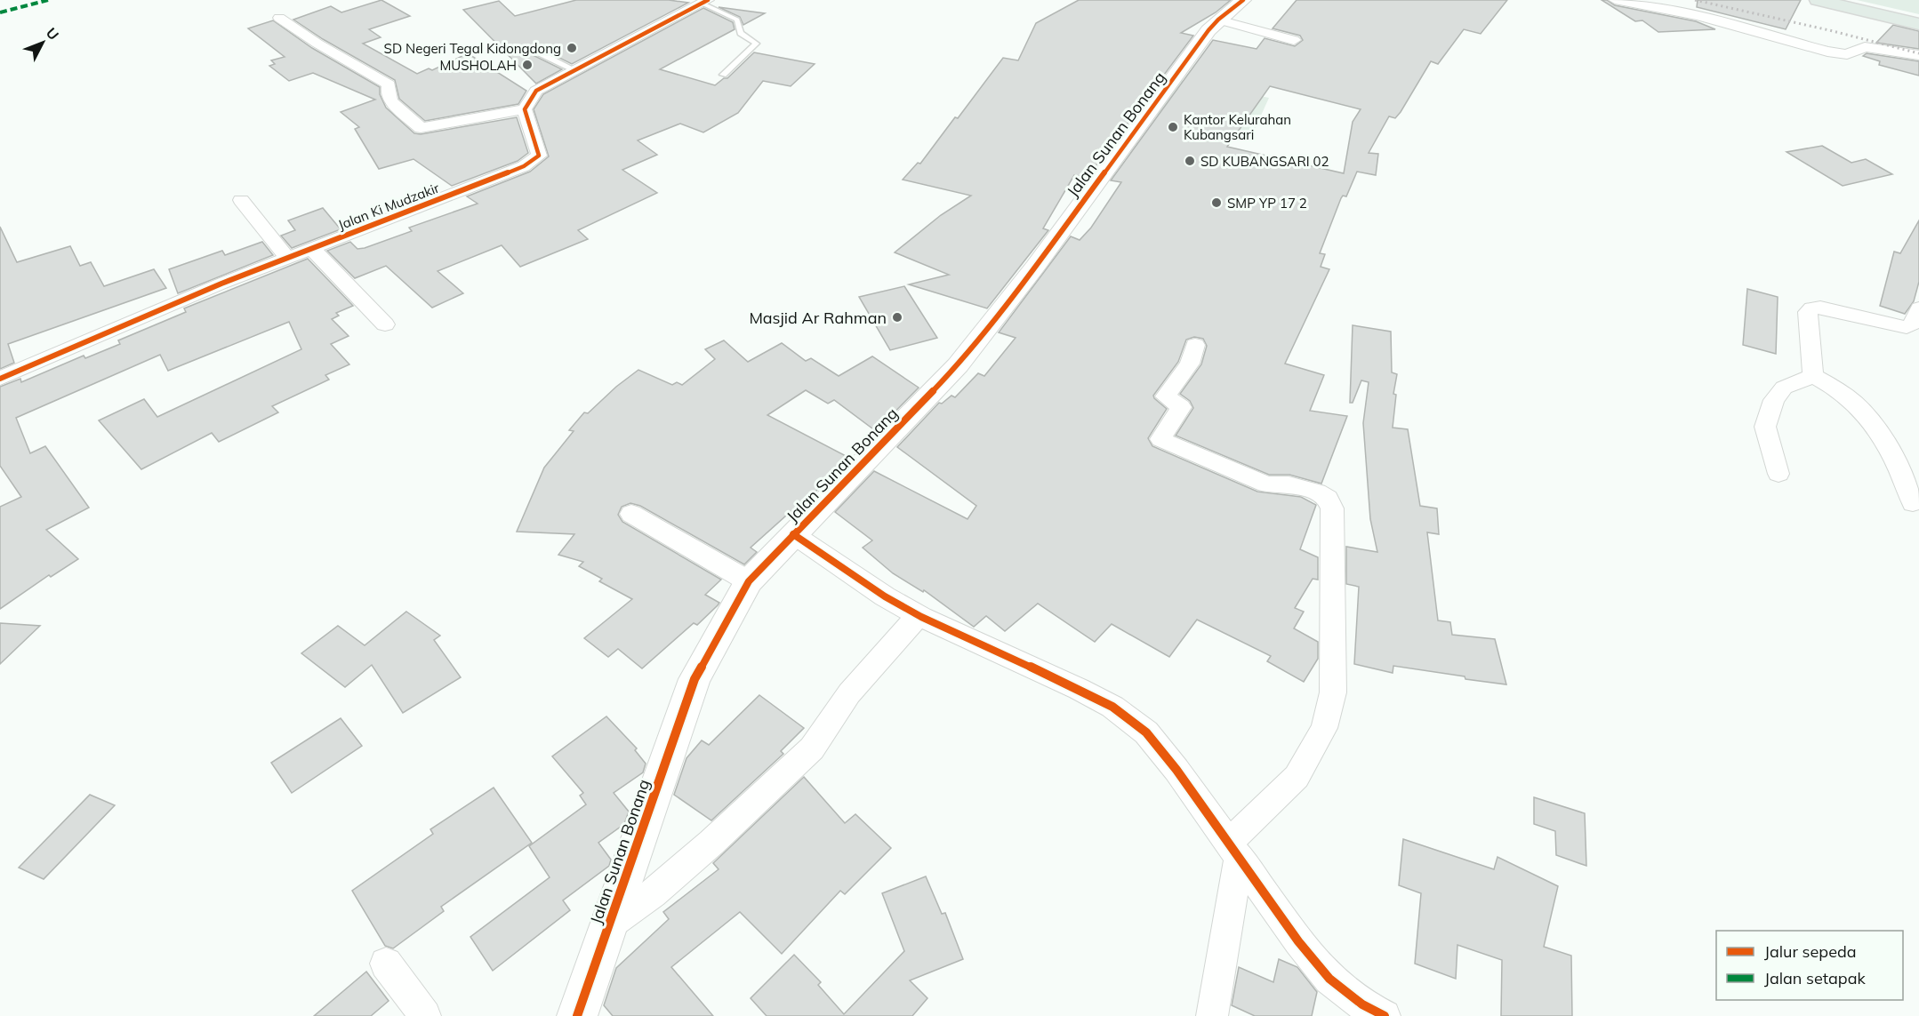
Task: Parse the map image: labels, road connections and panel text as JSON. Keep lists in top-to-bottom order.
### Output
{
  "streets": {
    "street": ["Jalan Sunan Bonang", "Jalan Ki Mudzakir"]
  },
  "places": [
    "SD Negeri Tegal Kidongdong",
    "MUSHOLAH",
    "Kantor Kelurahan Kubangsari",
    "SD KUBANGSARI 02",
    "SMP YP 17 2",
    "Masjid Ar Rahman"
  ],
  "legend": ["Jalur sepeda", "Jalan setapak"],
  "north": "top right"
}
